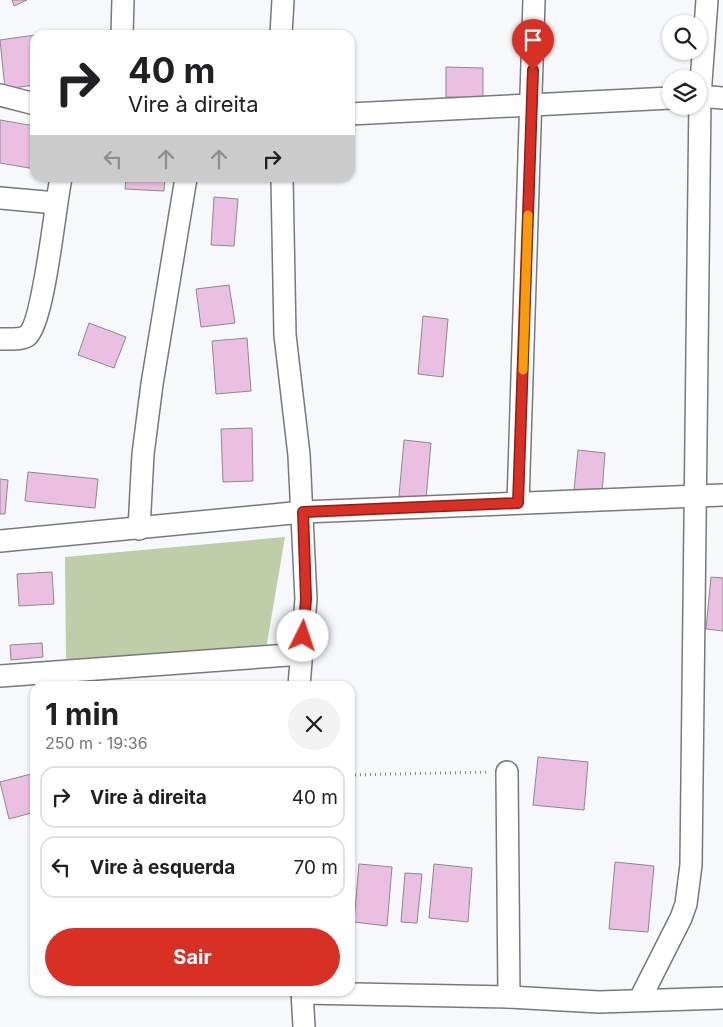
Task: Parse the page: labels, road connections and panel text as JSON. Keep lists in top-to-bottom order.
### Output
{
  "page": {
    "turn": ["40 m", "Vire à direita"],
    "heading": ["1 min", "250 m · 19:36"],
    "list": [
      {
        "name": "Vire à direita",
        "value": "40 m"
      },
      {
        "name": "Vire à esquerda",
        "value": "70 m"
      }
    ],
    "buttons": "Sair"
  }
}
